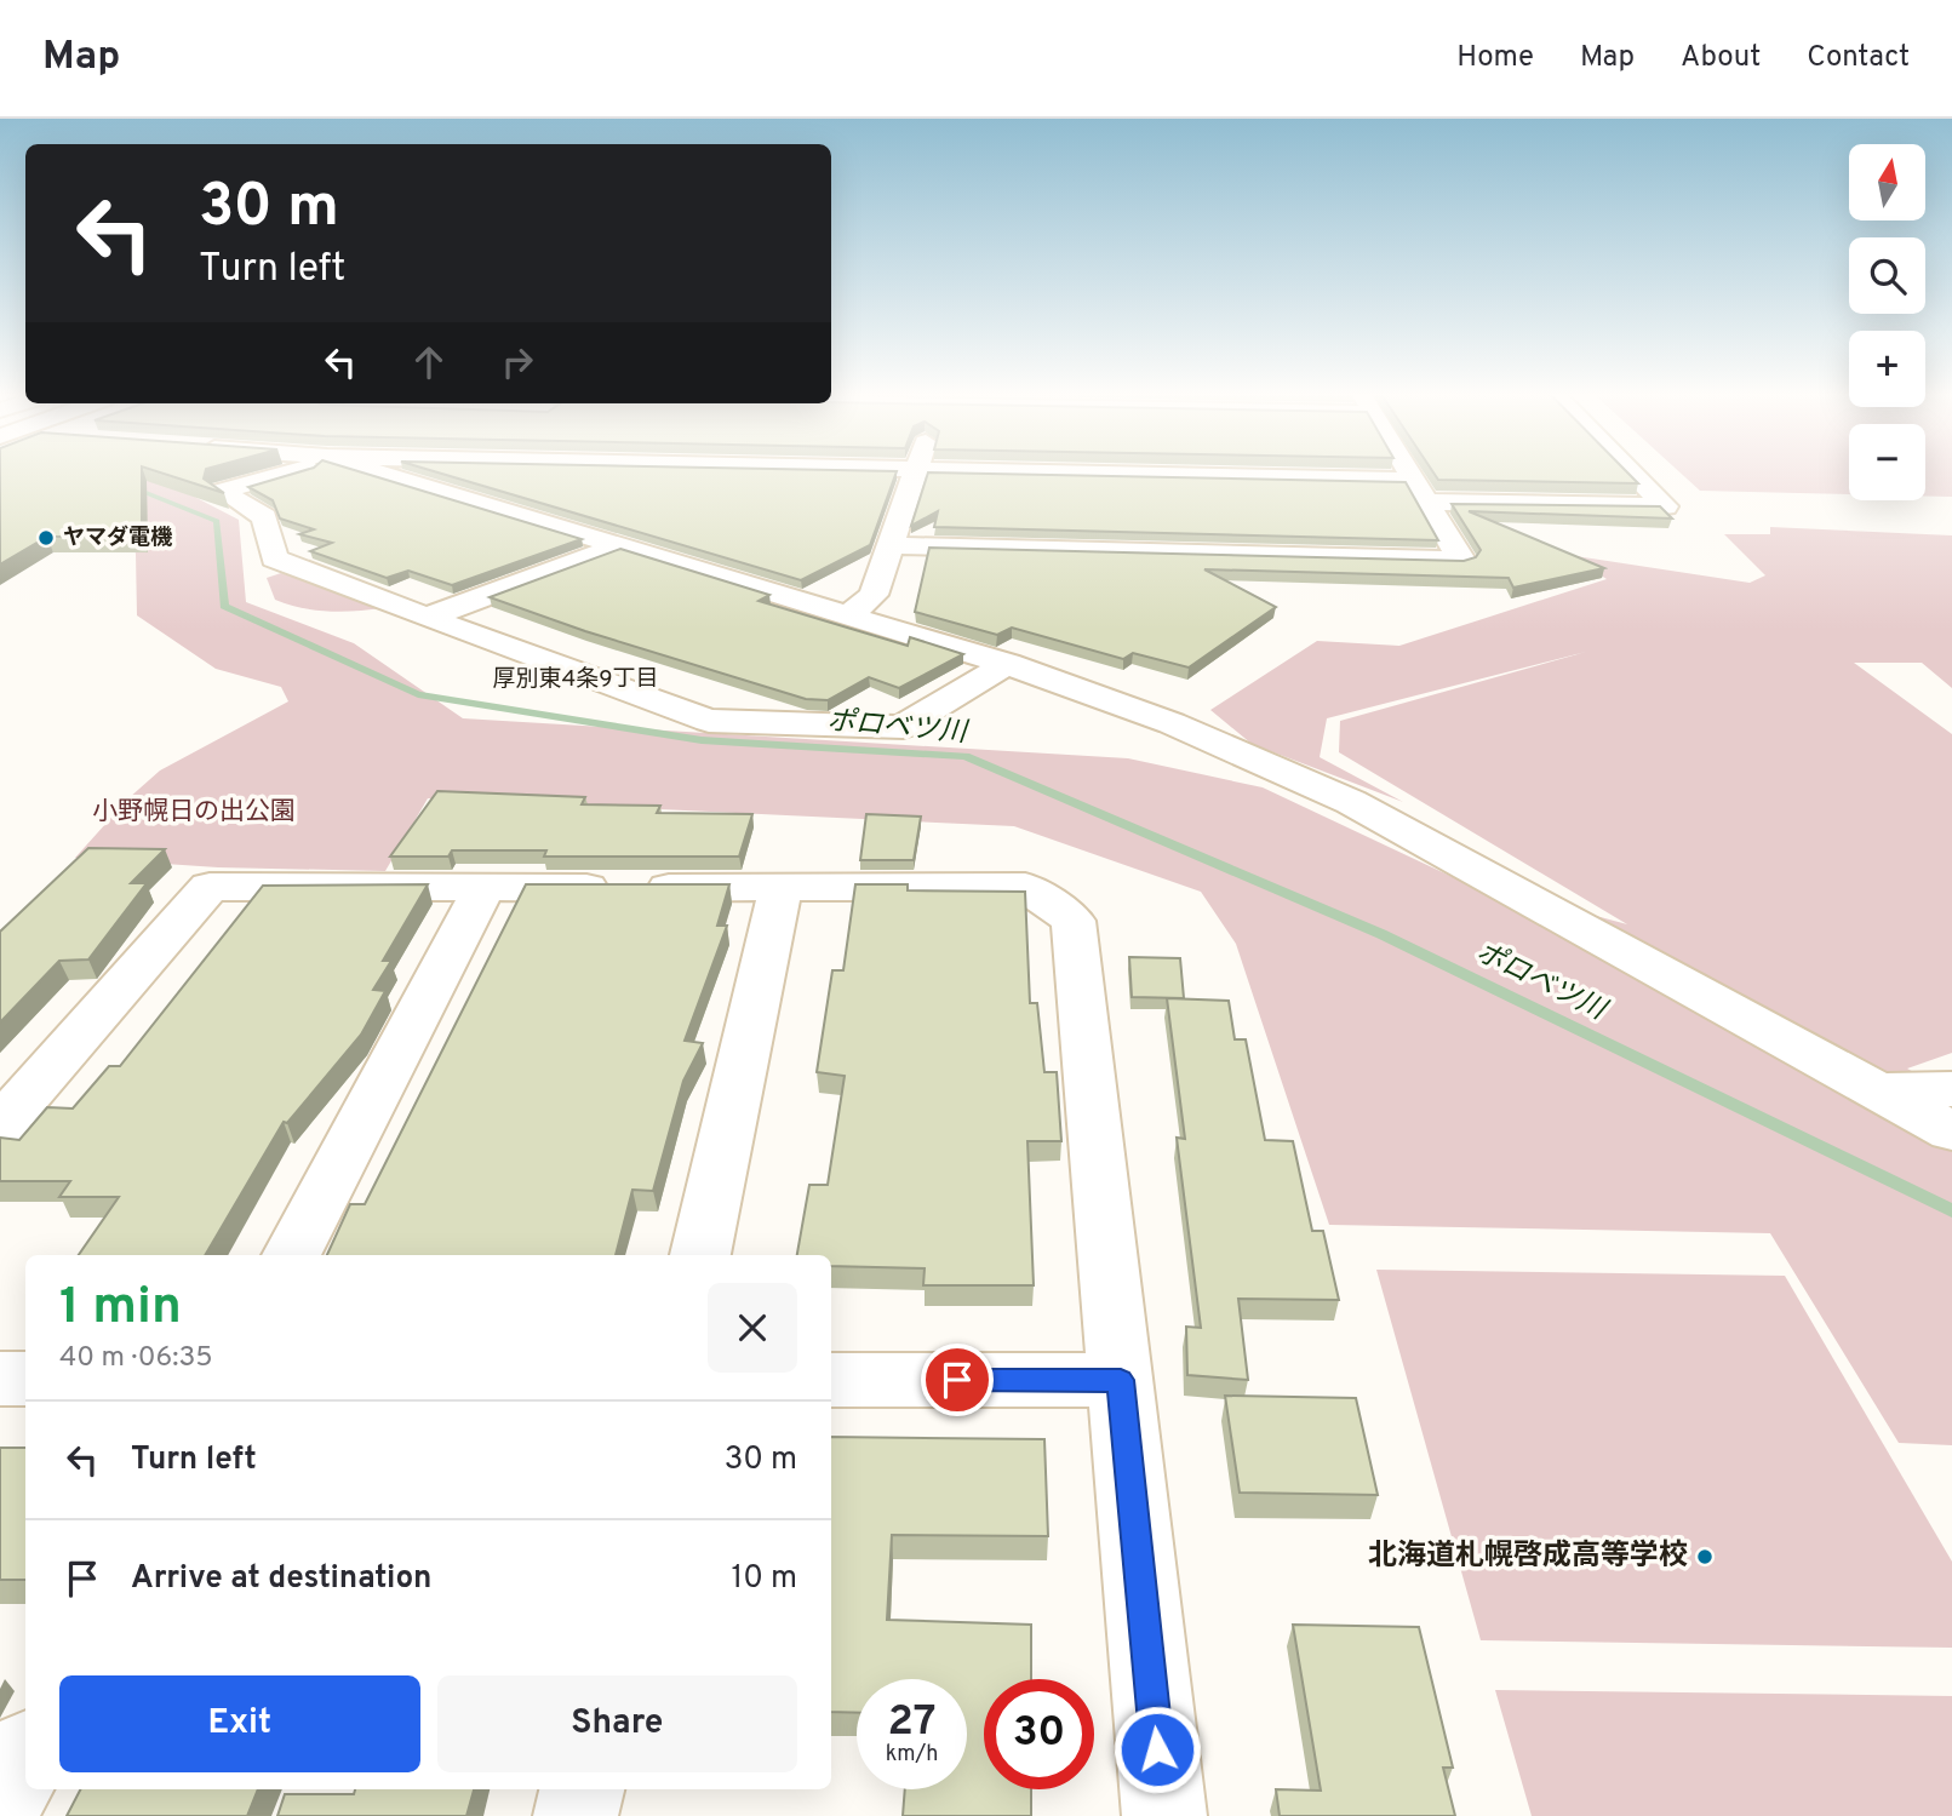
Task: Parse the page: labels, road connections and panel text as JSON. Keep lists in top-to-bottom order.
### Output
{
  "districts": ["厚別東4条9丁目"],
  "water": ["ポロベツ川"],
  "parks": ["小野幌日の出公園"],
  "places": ["ヤマダ電機", "北海道札幌啓成高等学校"],
  "north": "top",
  "page": {
    "header": "Map",
    "nav": [
      "Home",
      "Map",
      "About",
      "Contact"
    ],
    "map_buttons": ["+", "−"],
    "turn": ["30 m", "Turn left"],
    "heading": ["1 min", "40 m · 06:35"],
    "list": [
      {
        "name": "Turn left",
        "value": "30 m"
      },
      {
        "name": "Arrive at destination",
        "value": "10 m"
      }
    ],
    "buttons": ["Exit", "Share"],
    "speed": "27 km/h",
    "limit": "30"
  }
}
